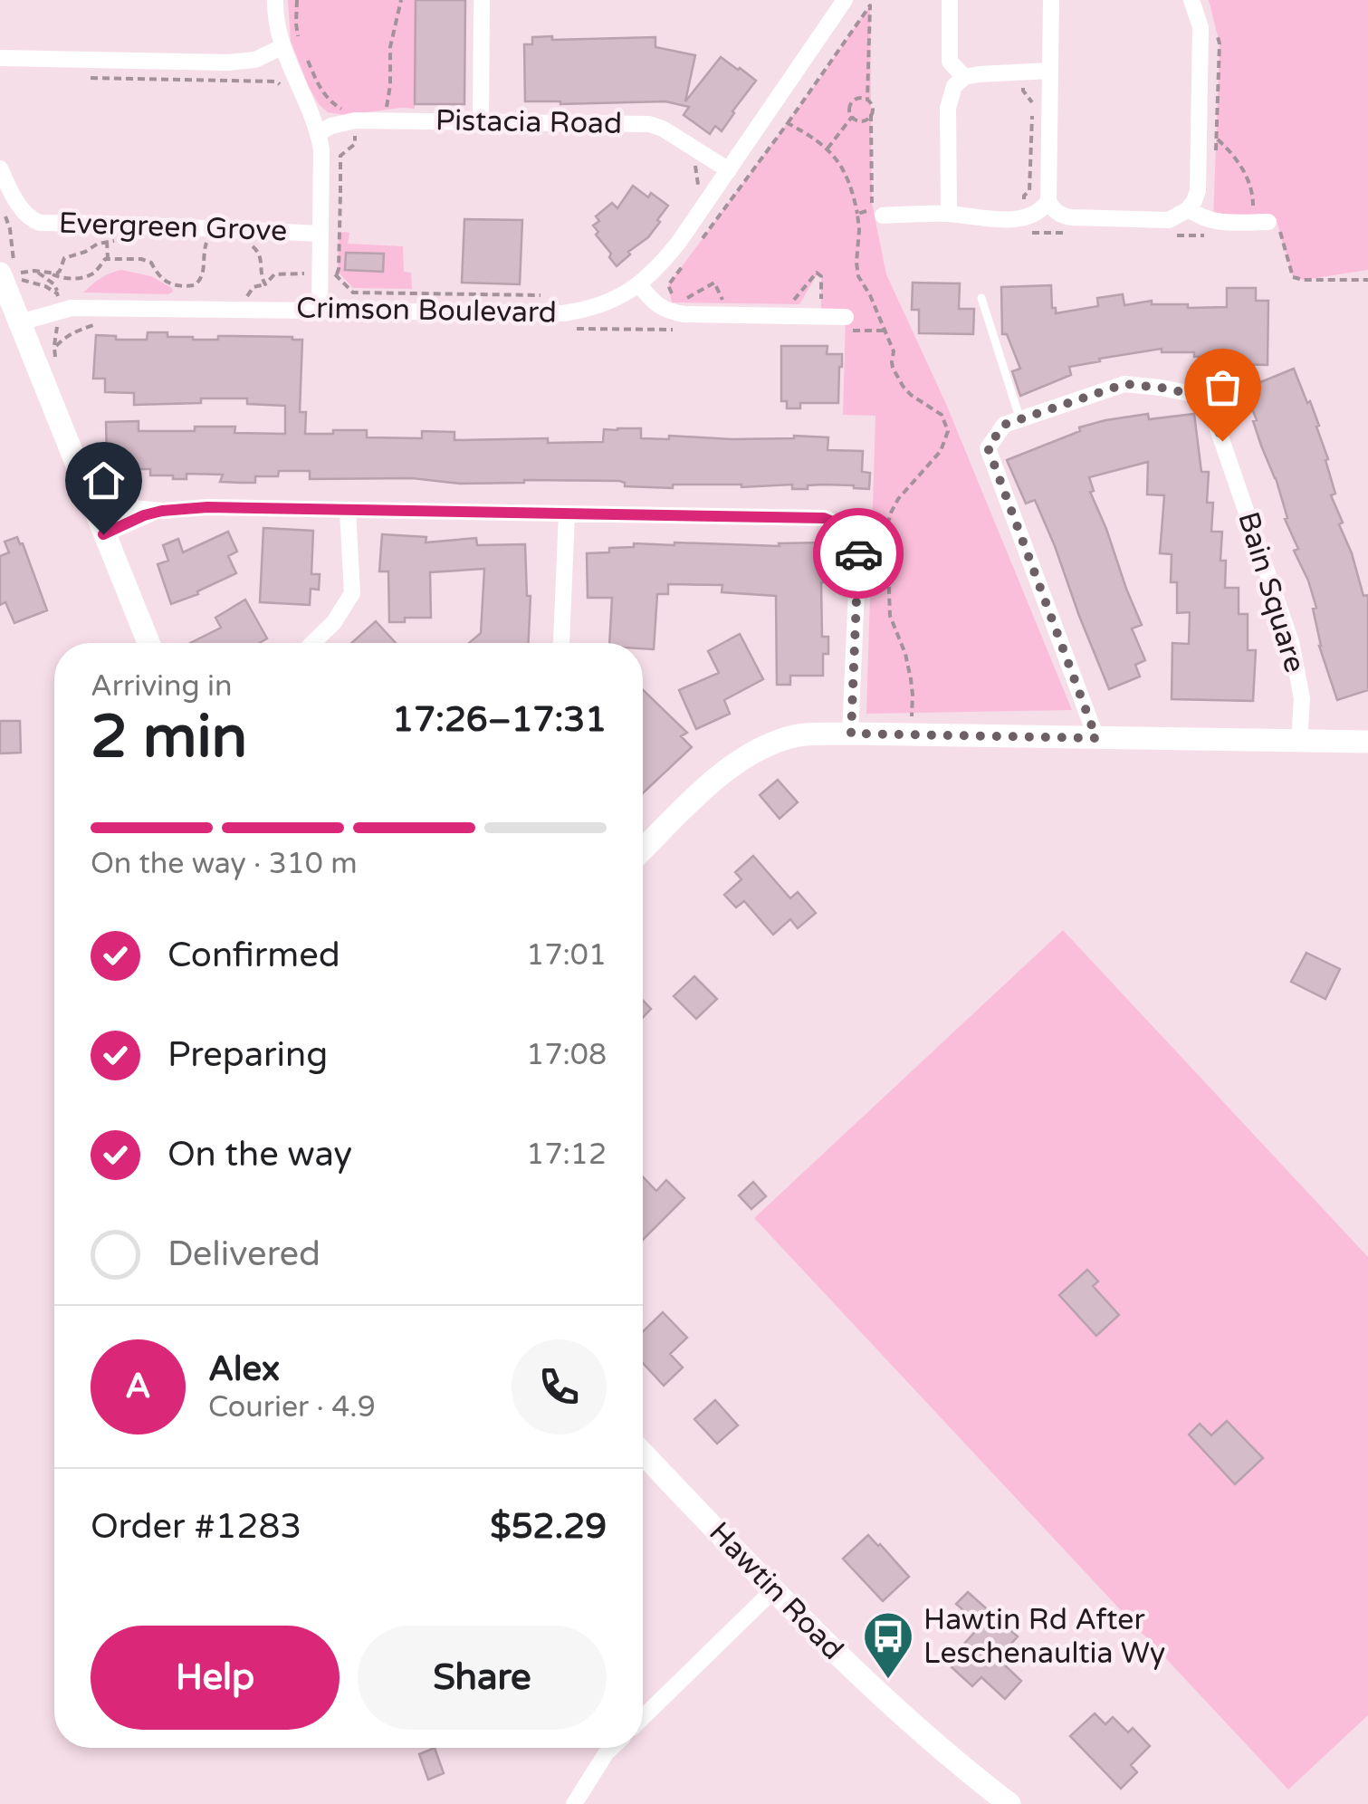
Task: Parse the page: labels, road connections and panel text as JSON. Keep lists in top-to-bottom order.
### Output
{
  "streets": {
    "main road": ["Hawtin Road"],
    "street": [
      "Pistacia Road",
      "Evergreen Grove",
      "Crimson Boulevard",
      "Bain Square"
    ]
  },
  "crossings": [
    ["Pistacia Road", "Crimson Boulevard"]
  ],
  "places": {
    "bus stop": ["Hawtin Rd After Leschenaultia Wy"]
  },
  "page": {
    "heading": ["2 min", "Arriving in", "17:26–17:31"],
    "panel": [
      "Alex",
      "Courier · 4.9",
      "Order #1283",
      "$52.29"
    ],
    "bar": "On the way · 310 m",
    "list": [
      ["Confirmed", "17:01"],
      ["Preparing", "17:08"],
      ["On the way", "17:12"],
      "Delivered"
    ],
    "round": "A",
    "buttons": ["Help", "Share"]
  }
}
